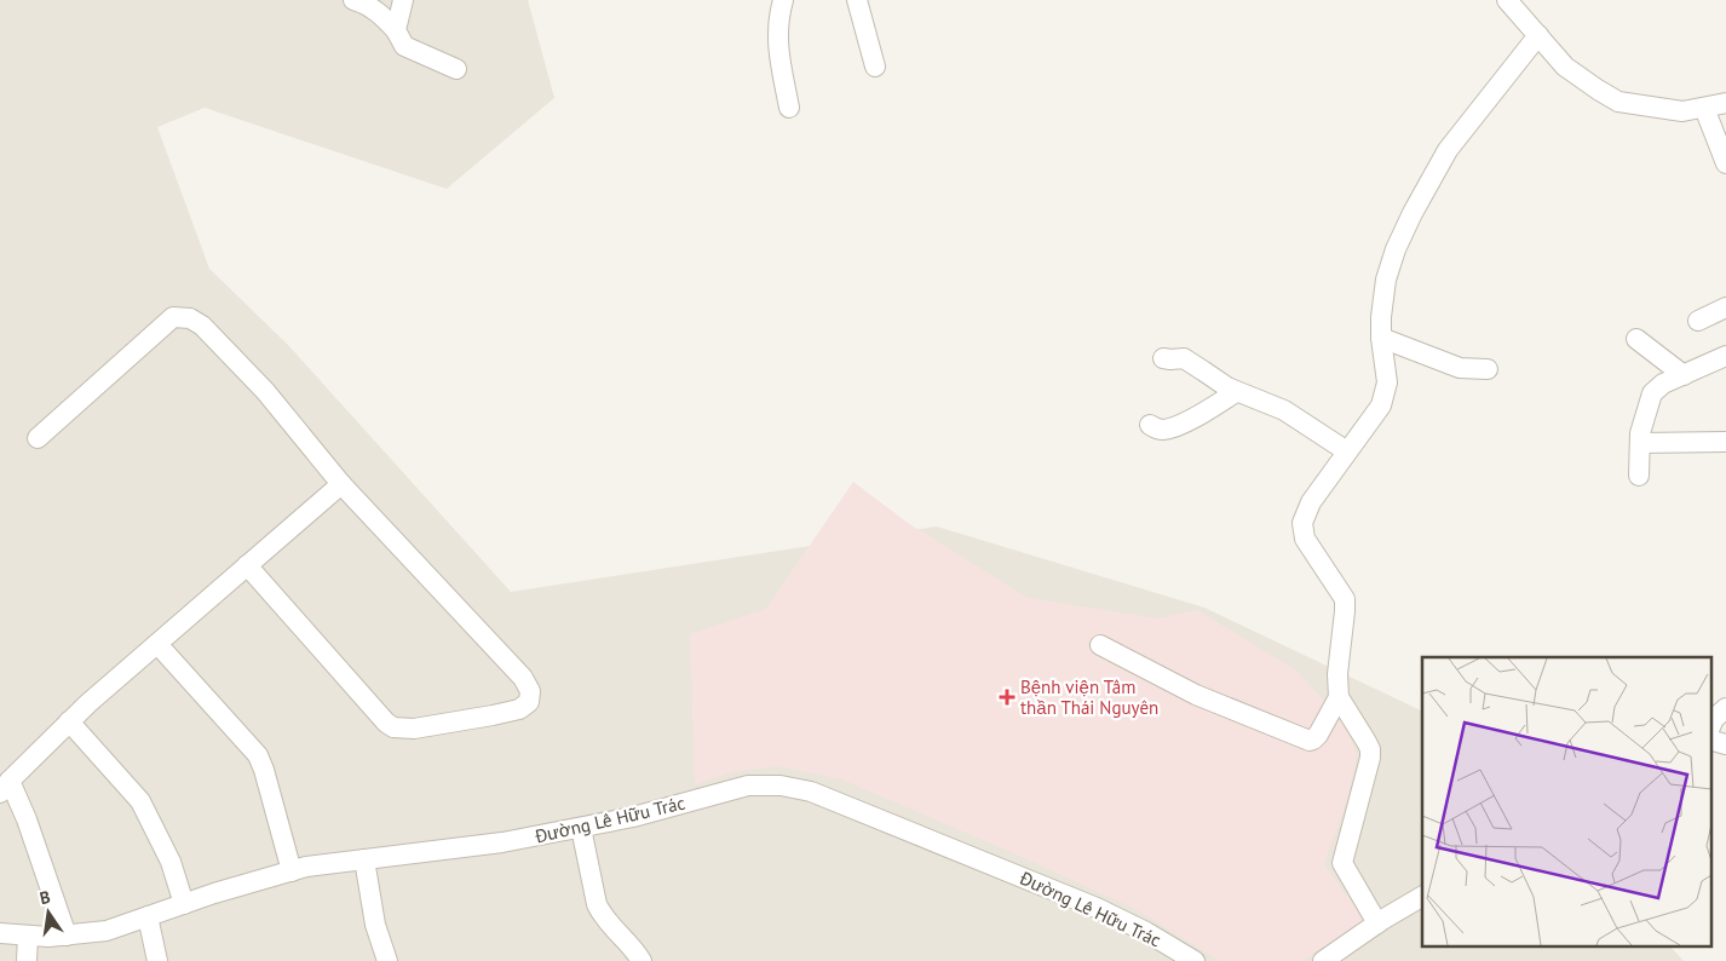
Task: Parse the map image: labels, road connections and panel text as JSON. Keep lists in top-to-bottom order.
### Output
{
  "streets": {
    "street": ["Đường Lê Hữu Trác"]
  },
  "places": {
    "health": ["Bệnh viện Tâm thần Thái Nguyên"]
  },
  "north": "top"
}
